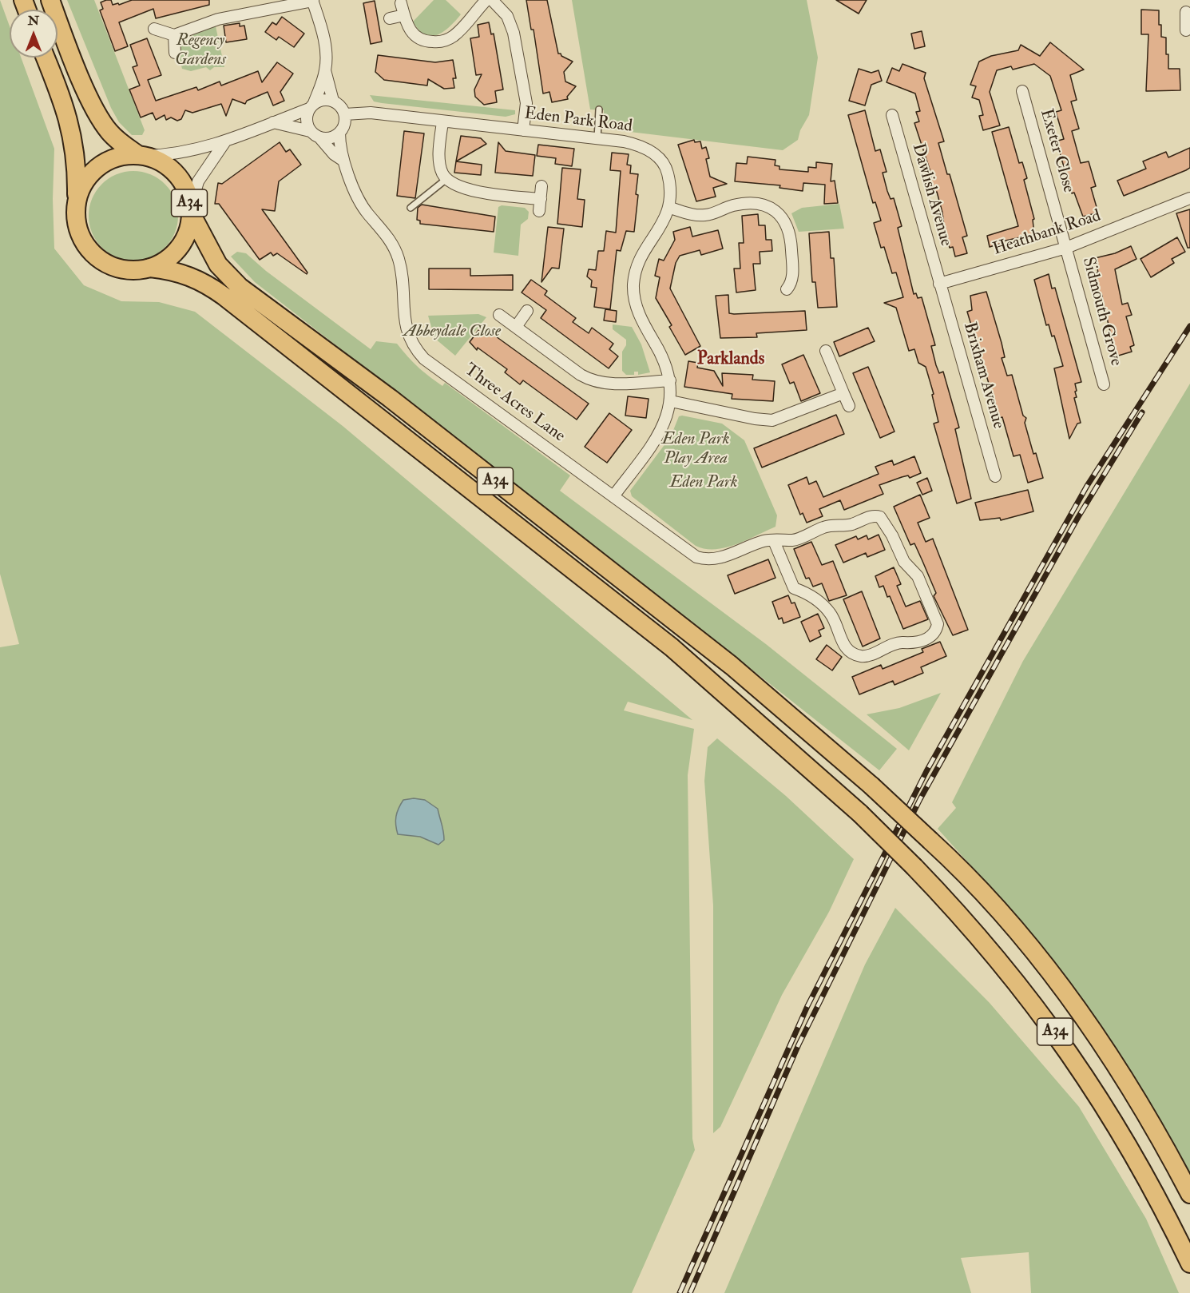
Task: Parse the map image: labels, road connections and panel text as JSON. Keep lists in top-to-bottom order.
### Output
{
  "streets": {
    "highway": ["A34"],
    "street": [
      "Eden Park Road",
      "Exeter Close",
      "Dawlish Avenue",
      "Heathbank Road",
      "Sidmouth Grove",
      "Brixham Avenue",
      "Three Acres Lane"
    ]
  },
  "crossings": [
    ["Eden Park Road", "Three Acres Lane"],
    ["Exeter Close", "Heathbank Road"],
    ["Exeter Close", "Sidmouth Grove"],
    ["Dawlish Avenue", "Heathbank Road"],
    ["Dawlish Avenue", "Brixham Avenue"],
    ["Heathbank Road", "Sidmouth Grove"],
    ["Heathbank Road", "Brixham Avenue"]
  ],
  "districts": ["Parklands"],
  "parks": [
    "Regency Gardens",
    "Abbeydale Close",
    "Eden Park Play Area",
    "Eden Park"
  ],
  "north": "top"
}
